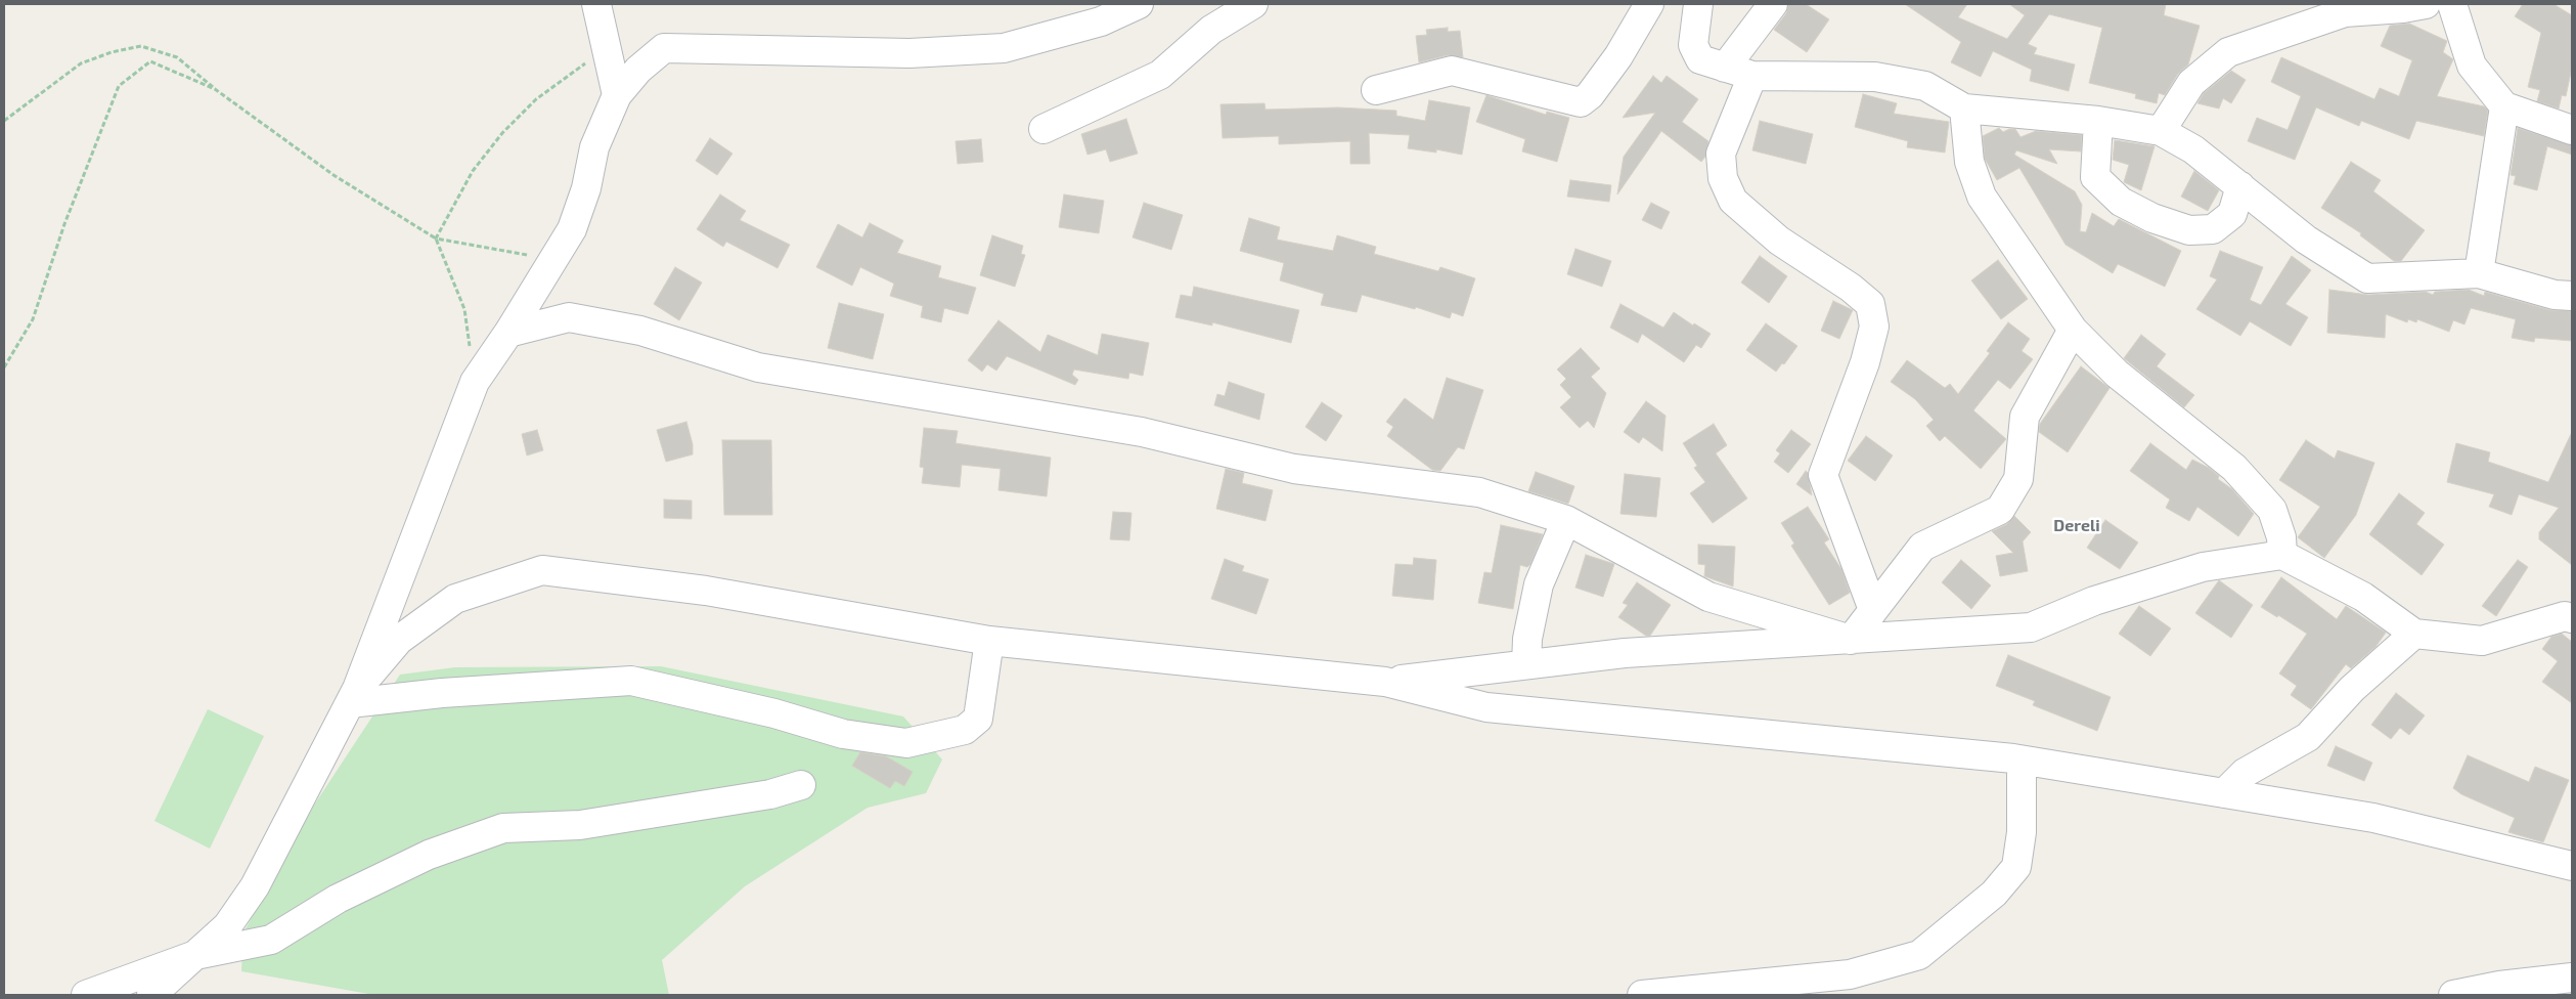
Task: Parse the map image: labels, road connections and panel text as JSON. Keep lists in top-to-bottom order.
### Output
{
  "districts": ["Dereli"]
}
